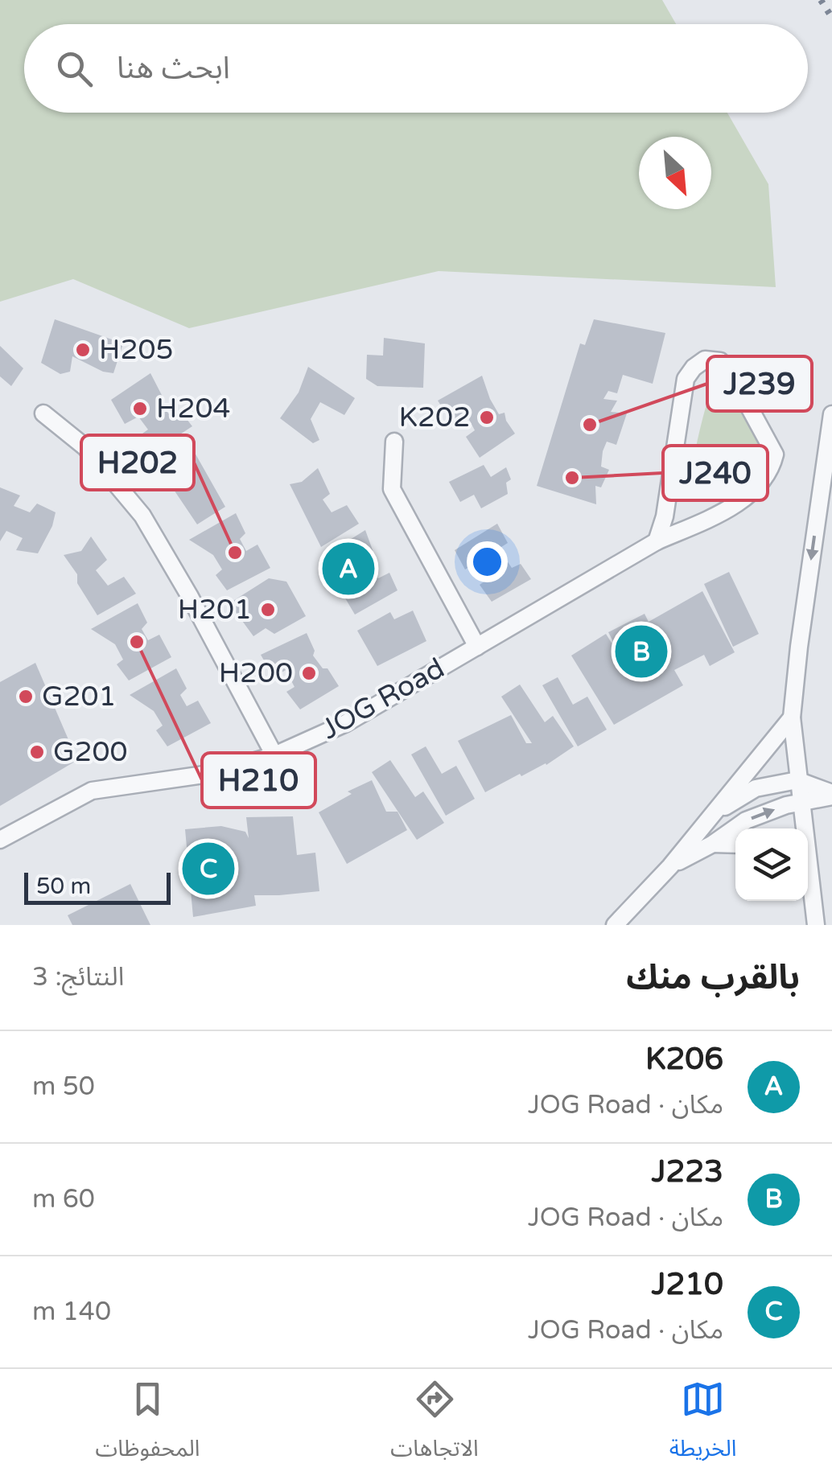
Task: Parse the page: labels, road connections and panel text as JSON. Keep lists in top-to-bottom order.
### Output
{
  "streets": {
    "street": ["JOG Road"]
  },
  "places": [
    "H205",
    "H204",
    "K202",
    "J239",
    "J240",
    "H202",
    "H201",
    "H210",
    "H200",
    "G201",
    "G200"
  ],
  "scale_bar": "50 m",
  "north": "bottom right",
  "page": {
    "search": "ابحث هنا",
    "pins": ["A", "B", "C"],
    "scale": "50 m",
    "heading": ["بالقرب منك", "النتائج: 3"],
    "list": [
      {
        "mark": "A",
        "name": "K206",
        "note": "مكان · JOG Road",
        "value": "50 m"
      },
      {
        "mark": "B",
        "name": "J223",
        "note": "مكان · JOG Road",
        "value": "60 m"
      },
      {
        "mark": "C",
        "name": "J210",
        "note": "مكان · JOG Road",
        "value": "140 m"
      }
    ],
    "nav": ["الخريطة", "الاتجاهات", "المحفوظات"]
  }
}
